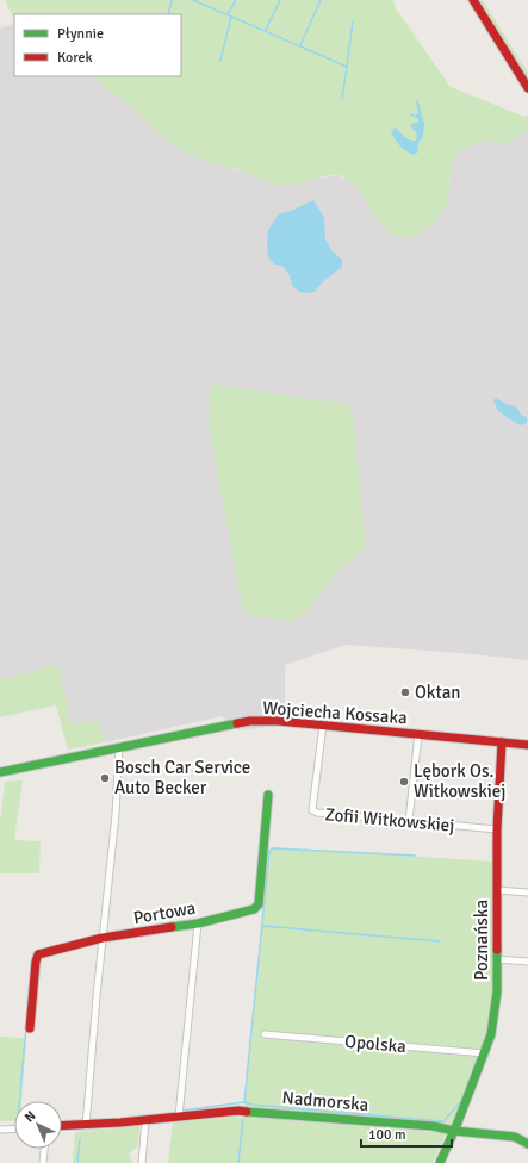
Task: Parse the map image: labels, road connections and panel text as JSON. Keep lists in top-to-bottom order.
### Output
{
  "streets": {
    "street": [
      "Wojciecha Kossaka",
      "Zofii Witkowskiej",
      "Portowa",
      "Poznańska",
      "Opolska",
      "Nadmorska"
    ]
  },
  "crossings": [
    ["Wojciecha Kossaka", "Zofii Witkowskiej"],
    ["Wojciecha Kossaka", "Poznańska"],
    ["Zofii Witkowskiej", "Poznańska"],
    ["Poznańska", "Opolska"],
    ["Poznańska", "Nadmorska"]
  ],
  "places": ["Oktan", "Bosch Car Service Auto Becker", "Lębork Os. Witkowskiej"],
  "legend": ["Płynnie", "Korek"],
  "scale_bar": "100 m",
  "north": "top left"
}
